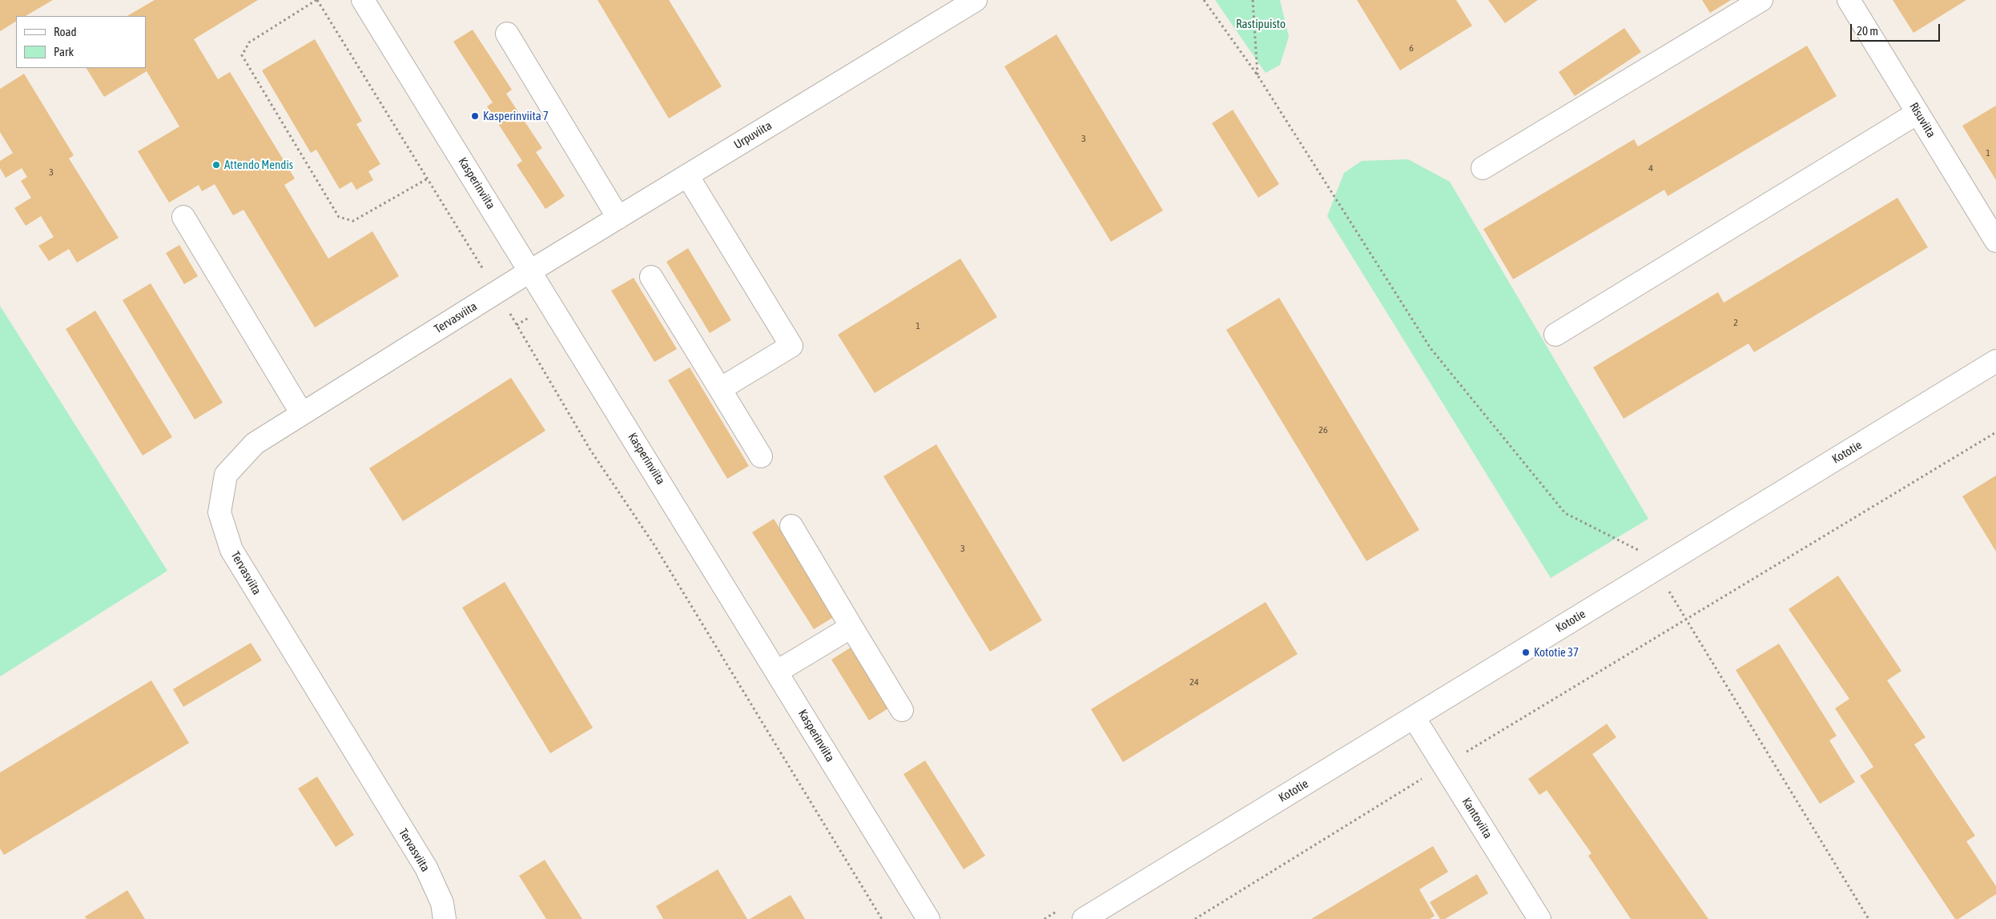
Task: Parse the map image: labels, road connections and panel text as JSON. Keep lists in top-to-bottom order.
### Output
{
  "streets": {
    "street": [
      "Risuviita",
      "Urpuviita",
      "Kasperinviita",
      "Tervasviita",
      "Kototie",
      "Kantoviita"
    ]
  },
  "crossings": [
    ["Urpuviita", "Kasperinviita"],
    ["Urpuviita", "Tervasviita"],
    ["Kasperinviita", "Tervasviita"],
    ["Kototie", "Kantoviita"]
  ],
  "parks": ["Rastipuisto"],
  "places": ["Kasperinviita 7", "Attendo Mendis", "Kototie 37"],
  "house_numbers": [
    "6",
    "3",
    "1",
    "4",
    "3",
    "2",
    "1",
    "26",
    "3",
    "24"
  ],
  "legend": ["Road", "Park"],
  "scale_bar": "20 m"
}
